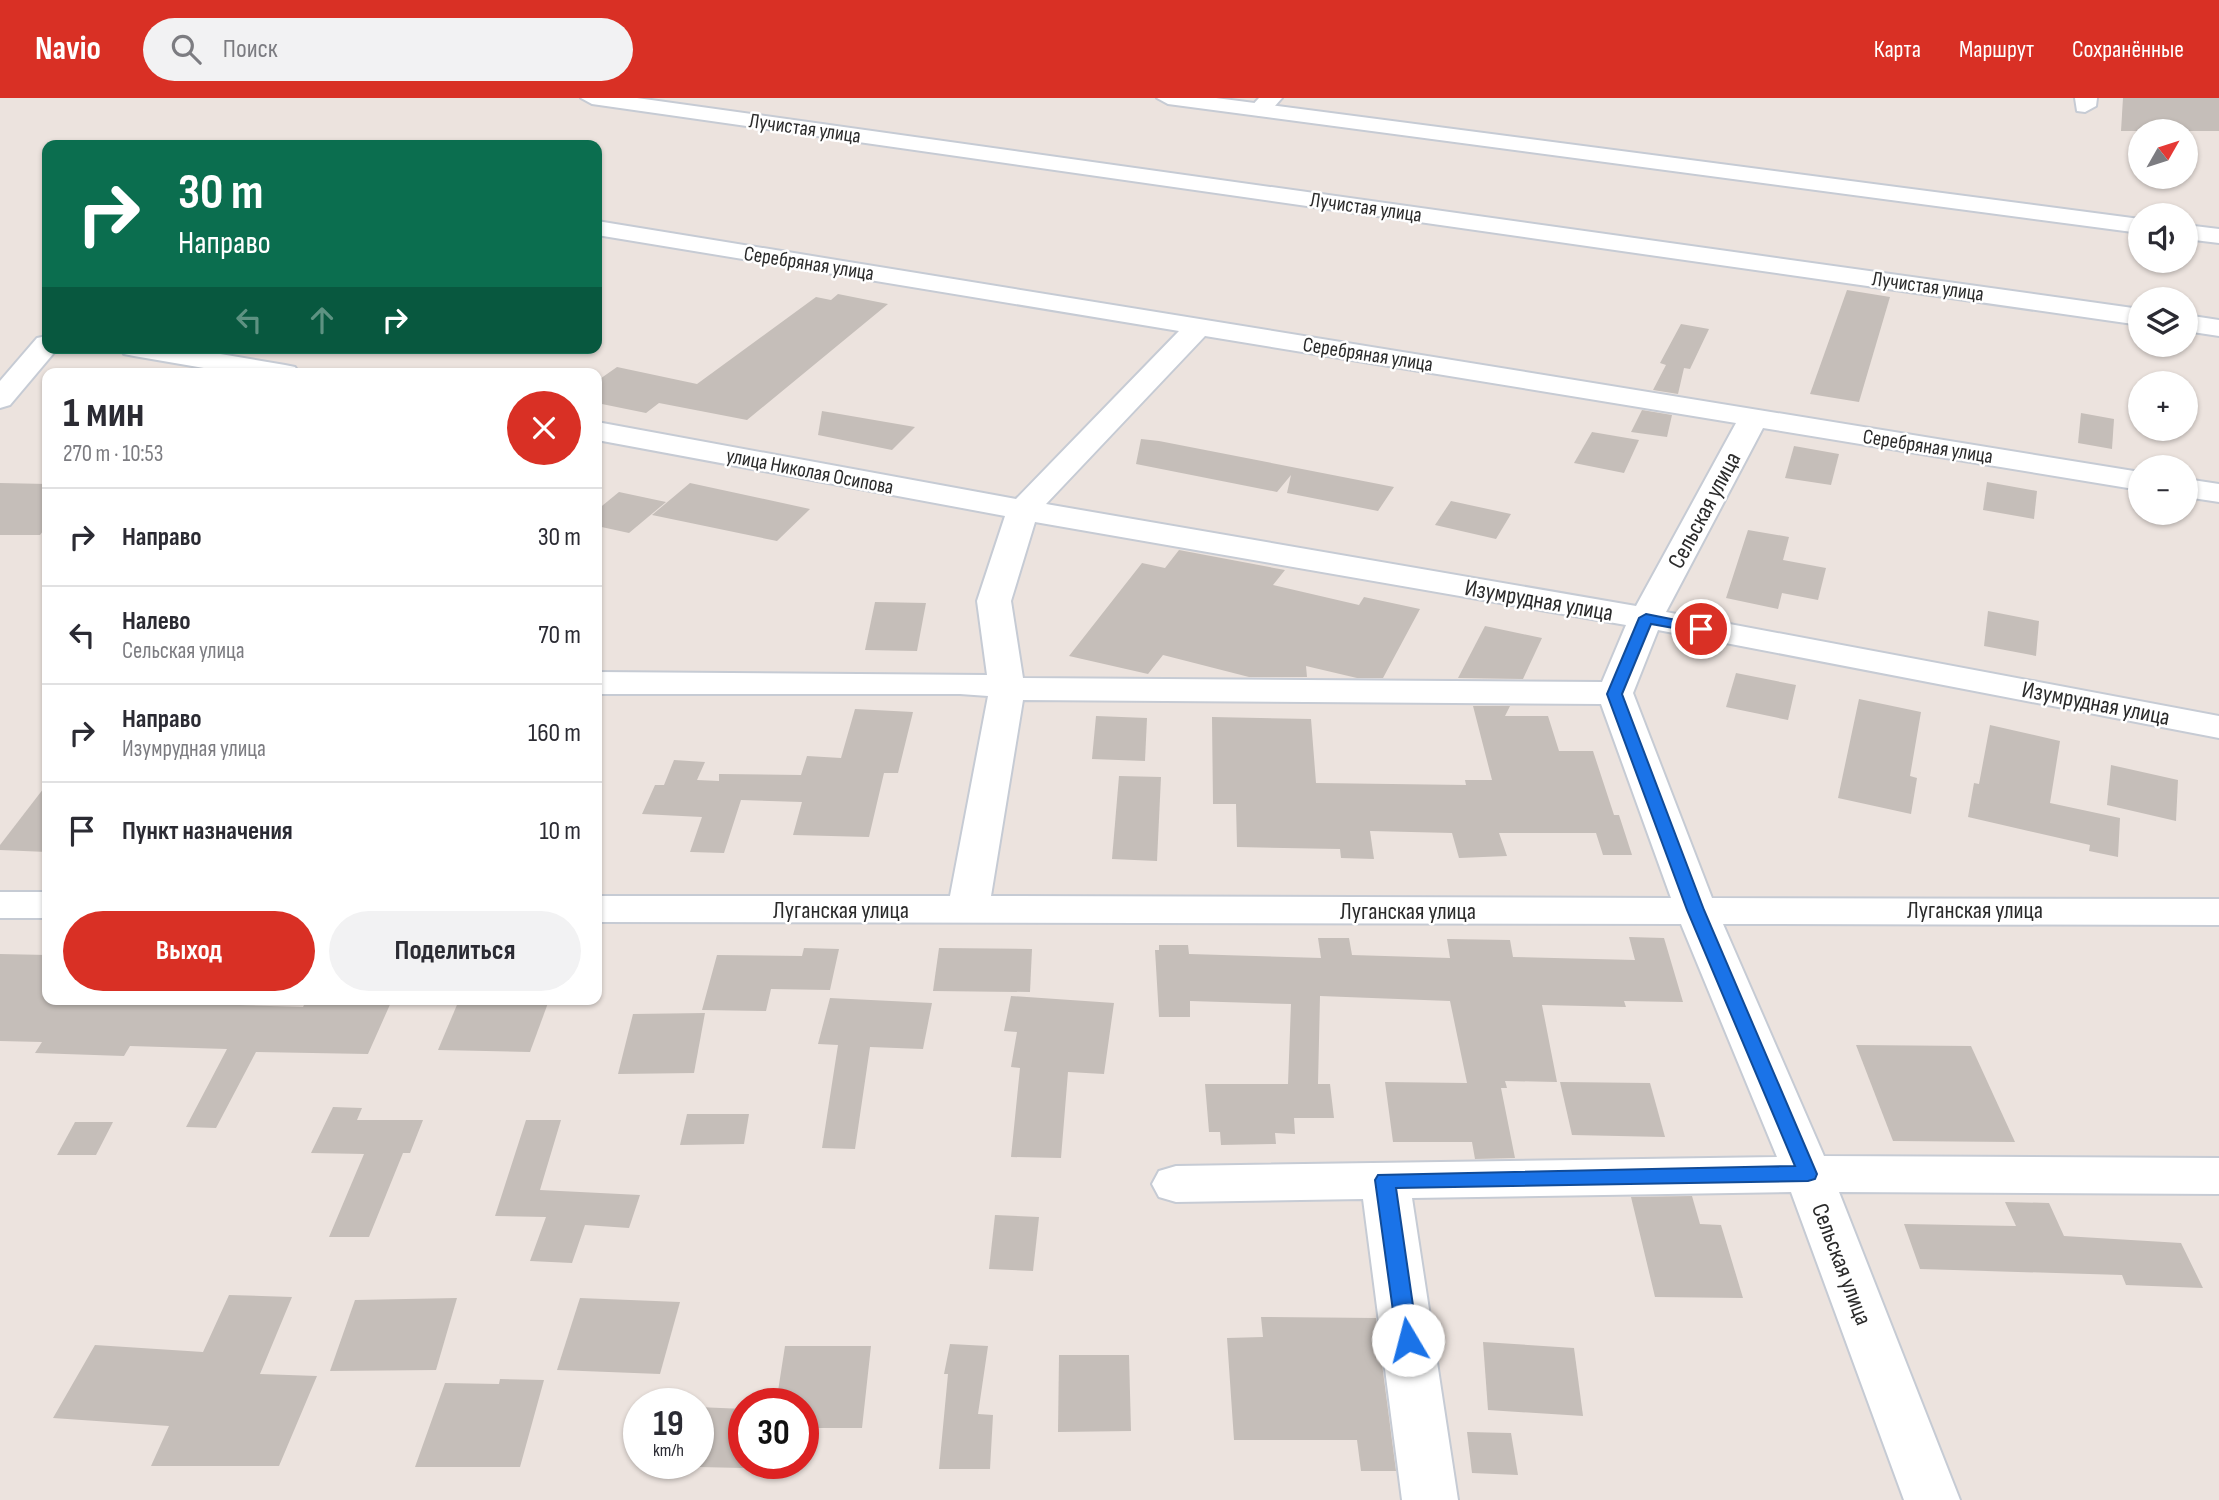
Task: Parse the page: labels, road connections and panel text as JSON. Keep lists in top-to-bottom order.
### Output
{
  "streets": {
    "street": [
      "Лучистая улица",
      "Серебряная улица",
      "улица Николая Осипова",
      "Сельская улица",
      "Изумрудная улица",
      "Луганская улица"
    ]
  },
  "crossings": [
    ["Серебряная улица", "Сельская улица"],
    ["улица Николая Осипова", "Изумрудная улица"],
    ["Сельская улица", "Изумрудная улица"],
    ["Сельская улица", "Луганская улица"]
  ],
  "north": "top right",
  "page": {
    "header": "Navio",
    "search": "Поиск",
    "nav": ["Карта", "Маршрут", "Сохранённые"],
    "map_buttons": ["+", "−"],
    "turn": ["30 m", "Направо"],
    "heading": ["1 мин", "270 m · 10:53"],
    "list": [
      {
        "name": "Направо",
        "value": "30 m"
      },
      {
        "name": "Налево",
        "note": "Сельская улица",
        "value": "70 m"
      },
      {
        "name": "Направо",
        "note": "Изумрудная улица",
        "value": "160 m"
      },
      {
        "name": "Пункт назначения",
        "value": "10 m"
      }
    ],
    "buttons": ["Выход", "Поделиться"],
    "speed": "19 km/h",
    "limit": "30"
  }
}
